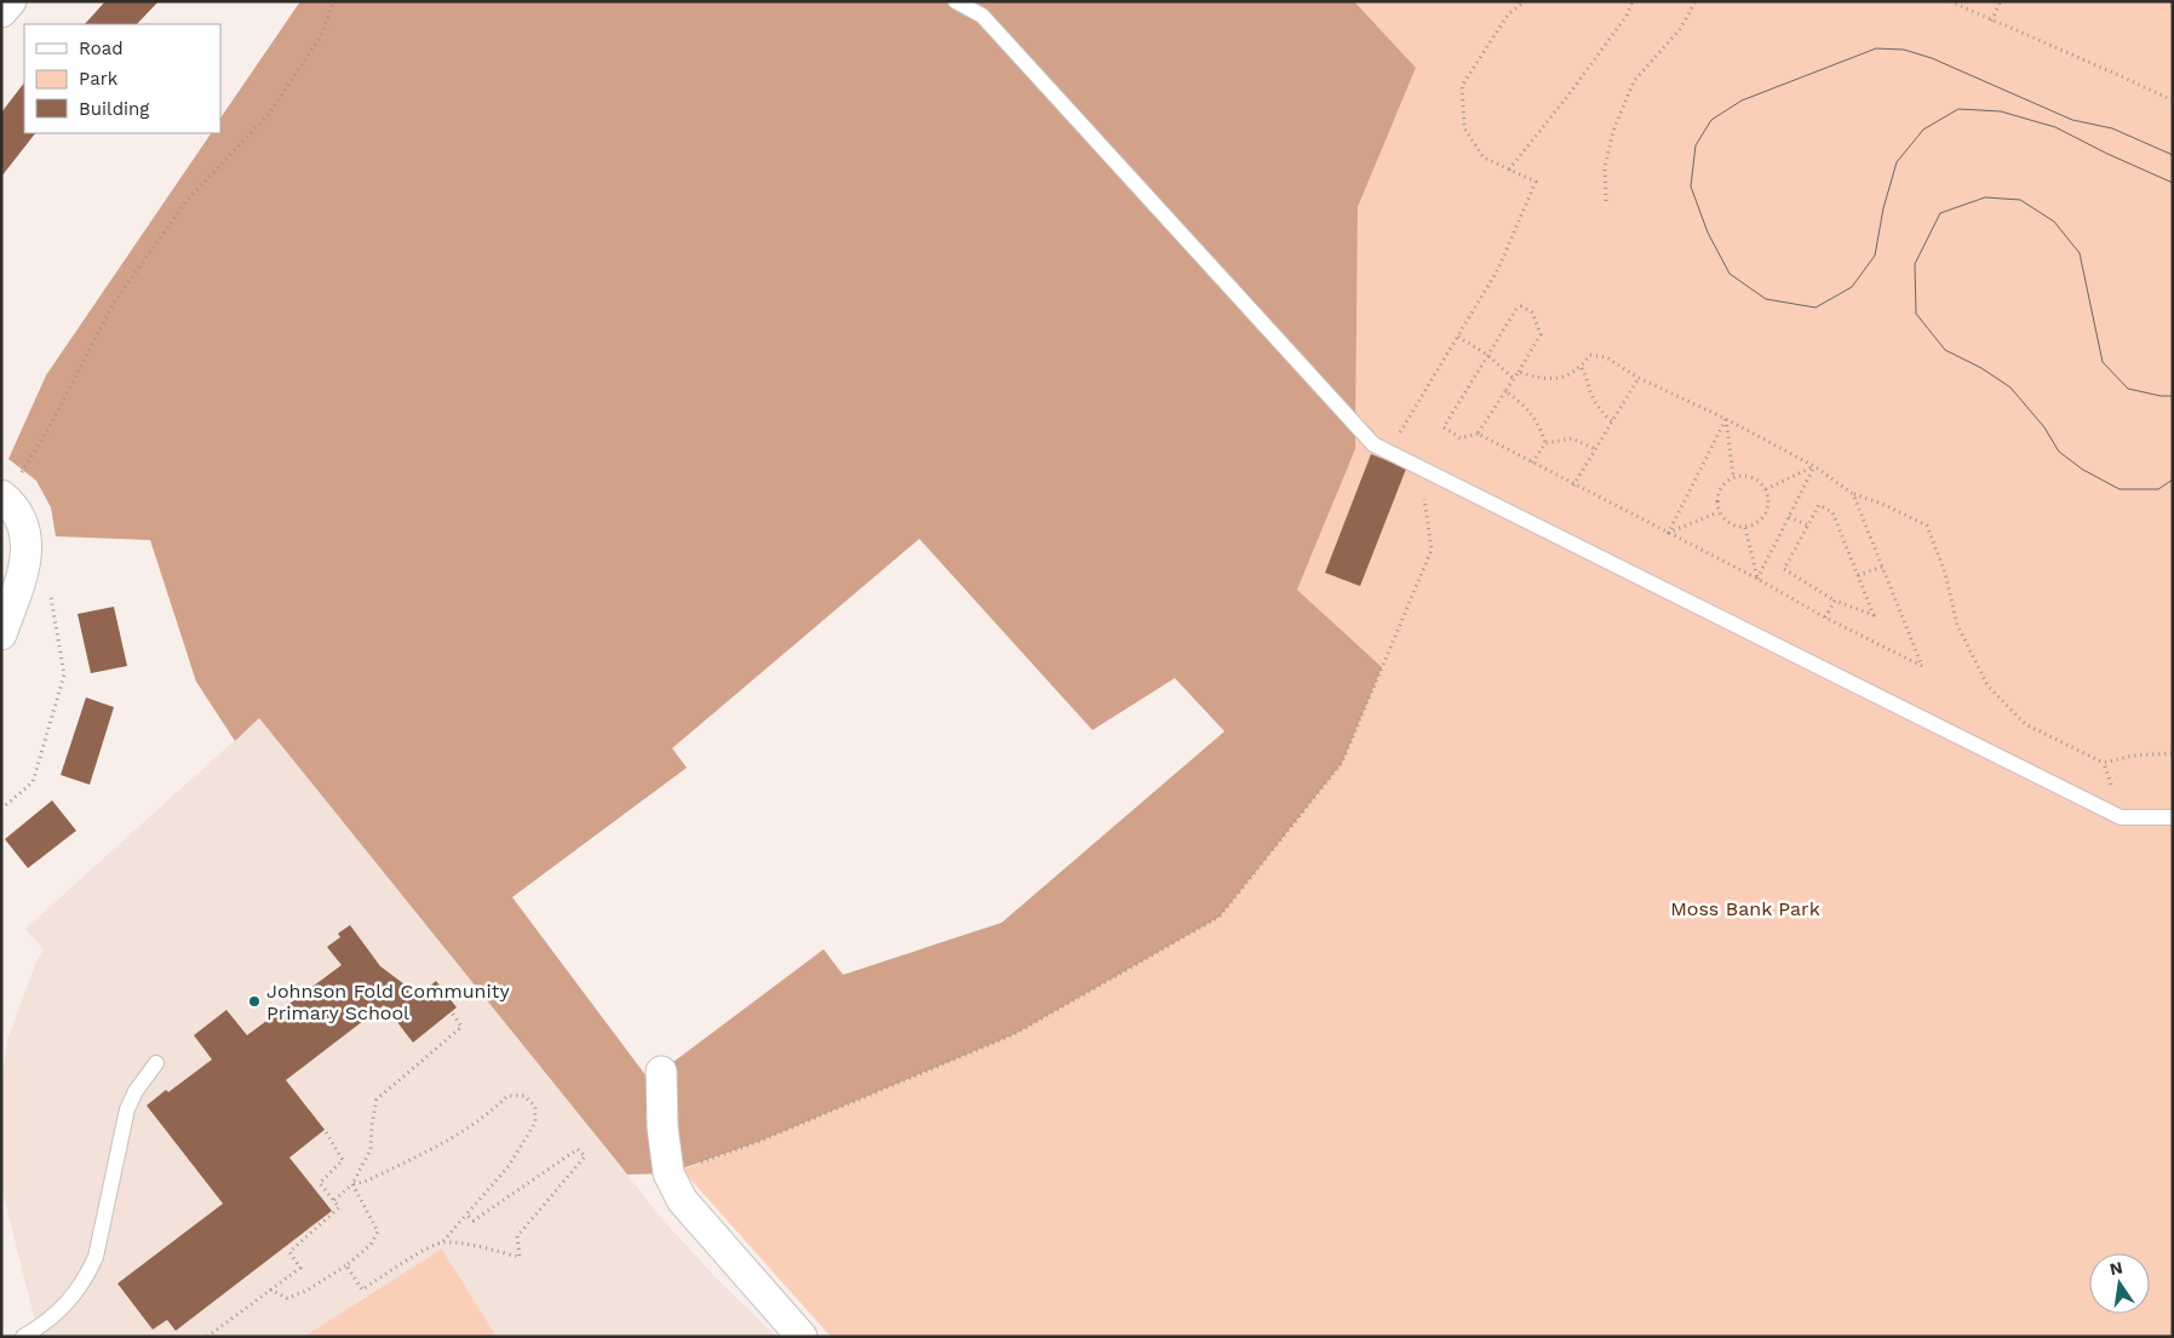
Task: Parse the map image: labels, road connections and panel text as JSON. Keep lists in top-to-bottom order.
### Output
{
  "parks": ["Moss Bank Park"],
  "places": ["Johnson Fold Community Primary School"],
  "legend": ["Road", "Park", "Building"],
  "north": "top"
}
